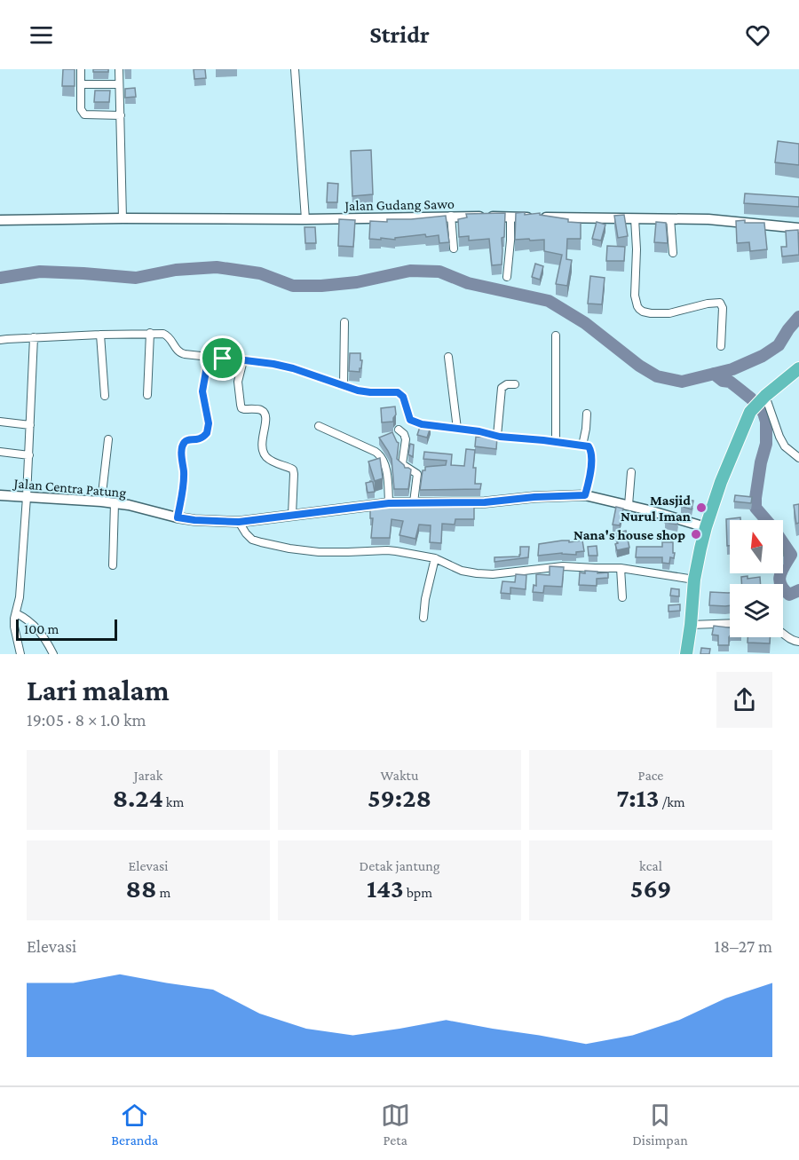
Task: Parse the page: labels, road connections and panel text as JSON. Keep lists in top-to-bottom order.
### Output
{
  "streets": {
    "street": ["Jalan Gudang Sawo", "Jalan Centra Patung"]
  },
  "places": ["Masjid Nurul Iman", "Nana's house shop"],
  "scale_bar": "100 m",
  "north": "top",
  "page": {
    "header": "Stridr",
    "scale": "100 m",
    "heading": ["Lari malam", "19:05 · 8 × 1.0 km"],
    "stats": [
      ["Jarak", "8.24 km"],
      ["Waktu", "59:28"],
      ["Pace", "7:13 /km"],
      ["Elevasi", "88 m"],
      ["Detak jantung", "143 bpm"],
      ["kcal", "569"]
    ],
    "chart": ["Elevasi", "18–27 m"],
    "tabs": ["Beranda", "Peta", "Disimpan"]
  }
}
